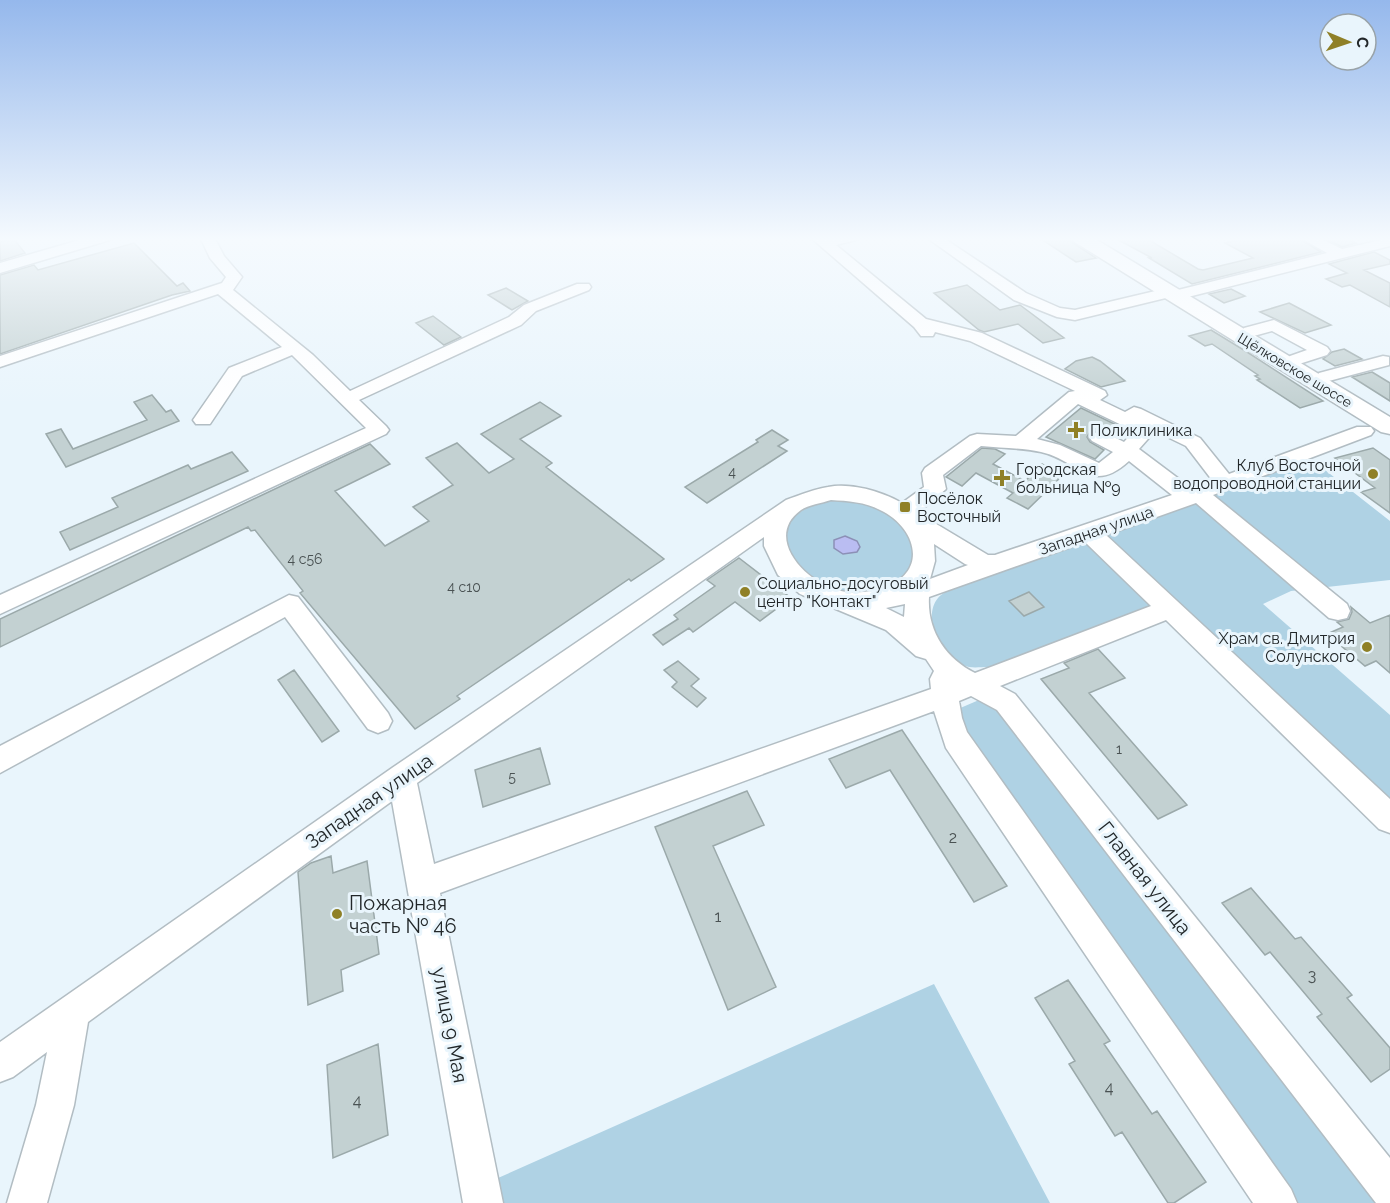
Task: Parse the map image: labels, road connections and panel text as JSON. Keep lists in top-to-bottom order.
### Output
{
  "streets": {
    "main road": ["Щёлковское шоссе"],
    "street": ["Западная улица", "Главная улица", "улица 9 Мая"]
  },
  "crossings": [
    ["Западная улица", "Главная улица"],
    ["Западная улица", "улица 9 Мая"]
  ],
  "places": {
    "health": ["Поликлиника", "Городская больница №9"],
    "other": [
      "Клуб Восточной водопроводной станции",
      "Социально-досуговый центр \"Контакт\"",
      "Храм св. Дмитрия Солунского",
      "Пожарная часть № 46"
    ],
    "transit": ["Посёлок Восточный"]
  },
  "house_numbers": [
    "4",
    "4 с56",
    "4 с10",
    "1",
    "5",
    "2",
    "1",
    "3",
    "4",
    "4"
  ],
  "north": "right"
}
